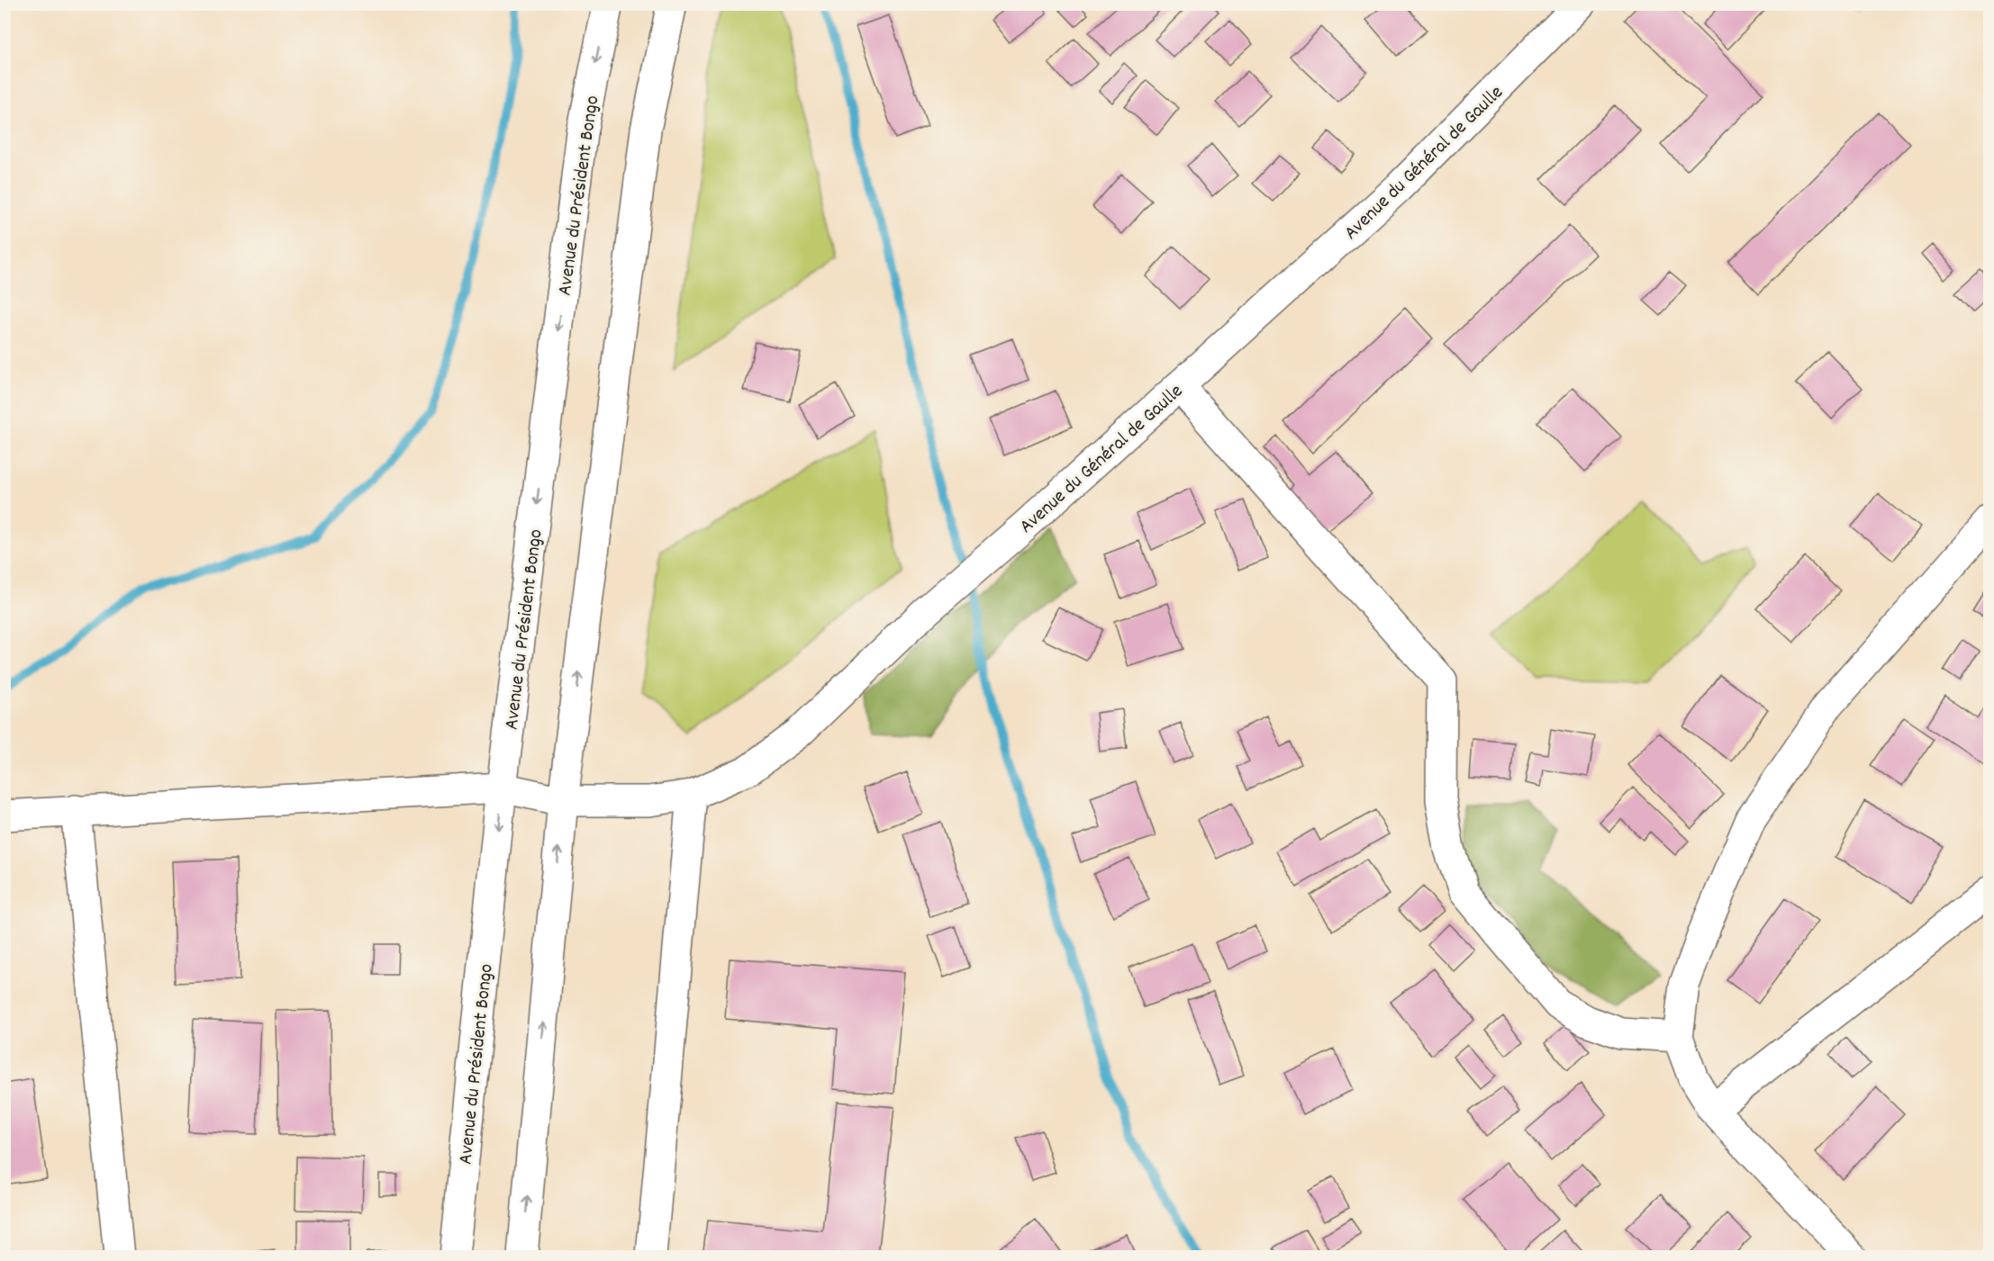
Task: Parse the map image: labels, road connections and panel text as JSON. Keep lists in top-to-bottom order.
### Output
{
  "streets": {
    "street": ["Avenue du Général de Gaulle", "Avenue du Président Bongo"]
  },
  "crossings": [
    ["Avenue du Général de Gaulle", "Avenue du Président Bongo"]
  ]
}
